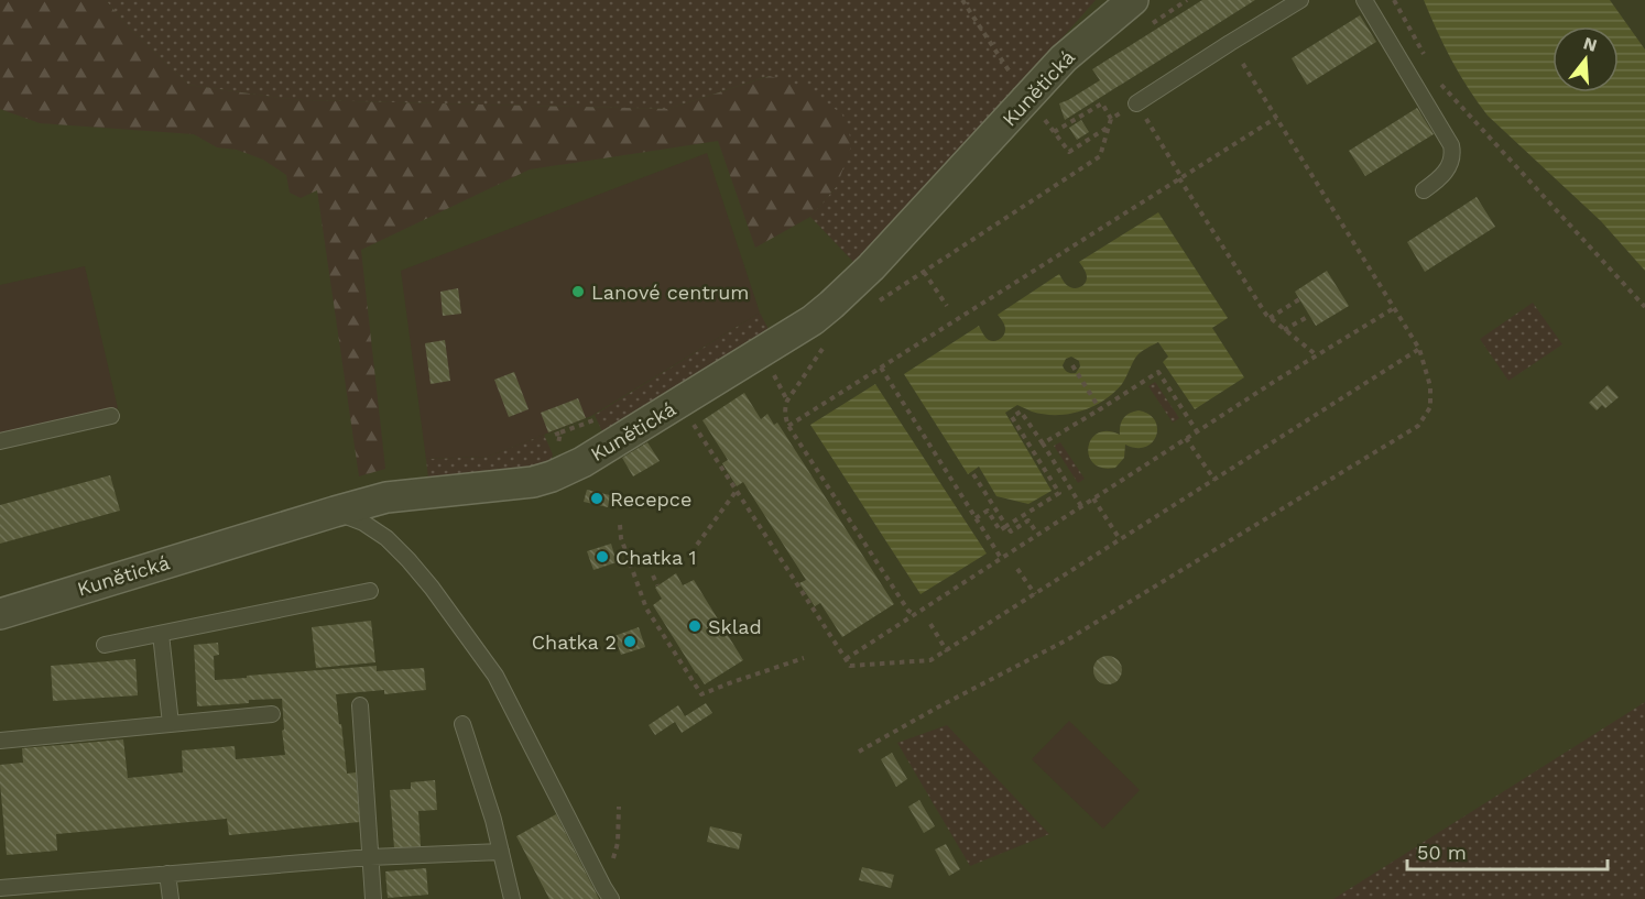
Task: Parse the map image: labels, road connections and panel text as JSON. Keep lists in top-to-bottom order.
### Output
{
  "streets": {
    "street": ["Kunětická"]
  },
  "places": [
    "Lanové centrum",
    "Recepce",
    "Chatka 1",
    "Sklad",
    "Chatka 2"
  ],
  "scale_bar": "50 m",
  "north": "top"
}
